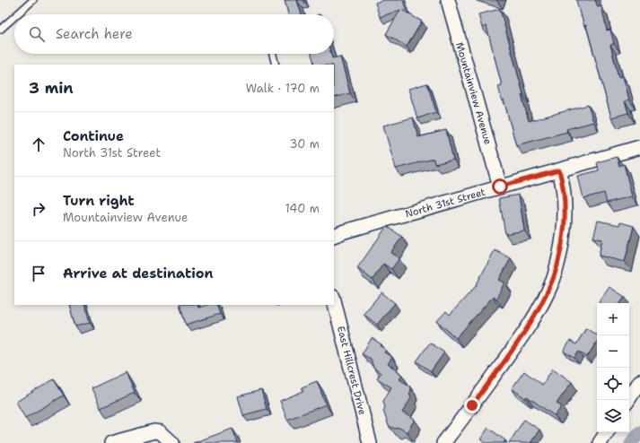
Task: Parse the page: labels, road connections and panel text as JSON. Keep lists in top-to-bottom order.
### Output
{
  "streets": {
    "street": ["Mountainview Avenue", "North 31st Street", "East Hillcrest Drive"]
  },
  "crossings": [
    ["Mountainview Avenue", "North 31st Street"]
  ],
  "page": {
    "search": "Search here",
    "heading": ["3 min", "Walk · 170 m"],
    "list": [
      ["Continue", "North 31st Street", "30 m"],
      ["Turn right", "Mountainview Avenue", "140 m"],
      "Arrive at destination"
    ],
    "map_buttons": ["+", "−"]
  }
}
